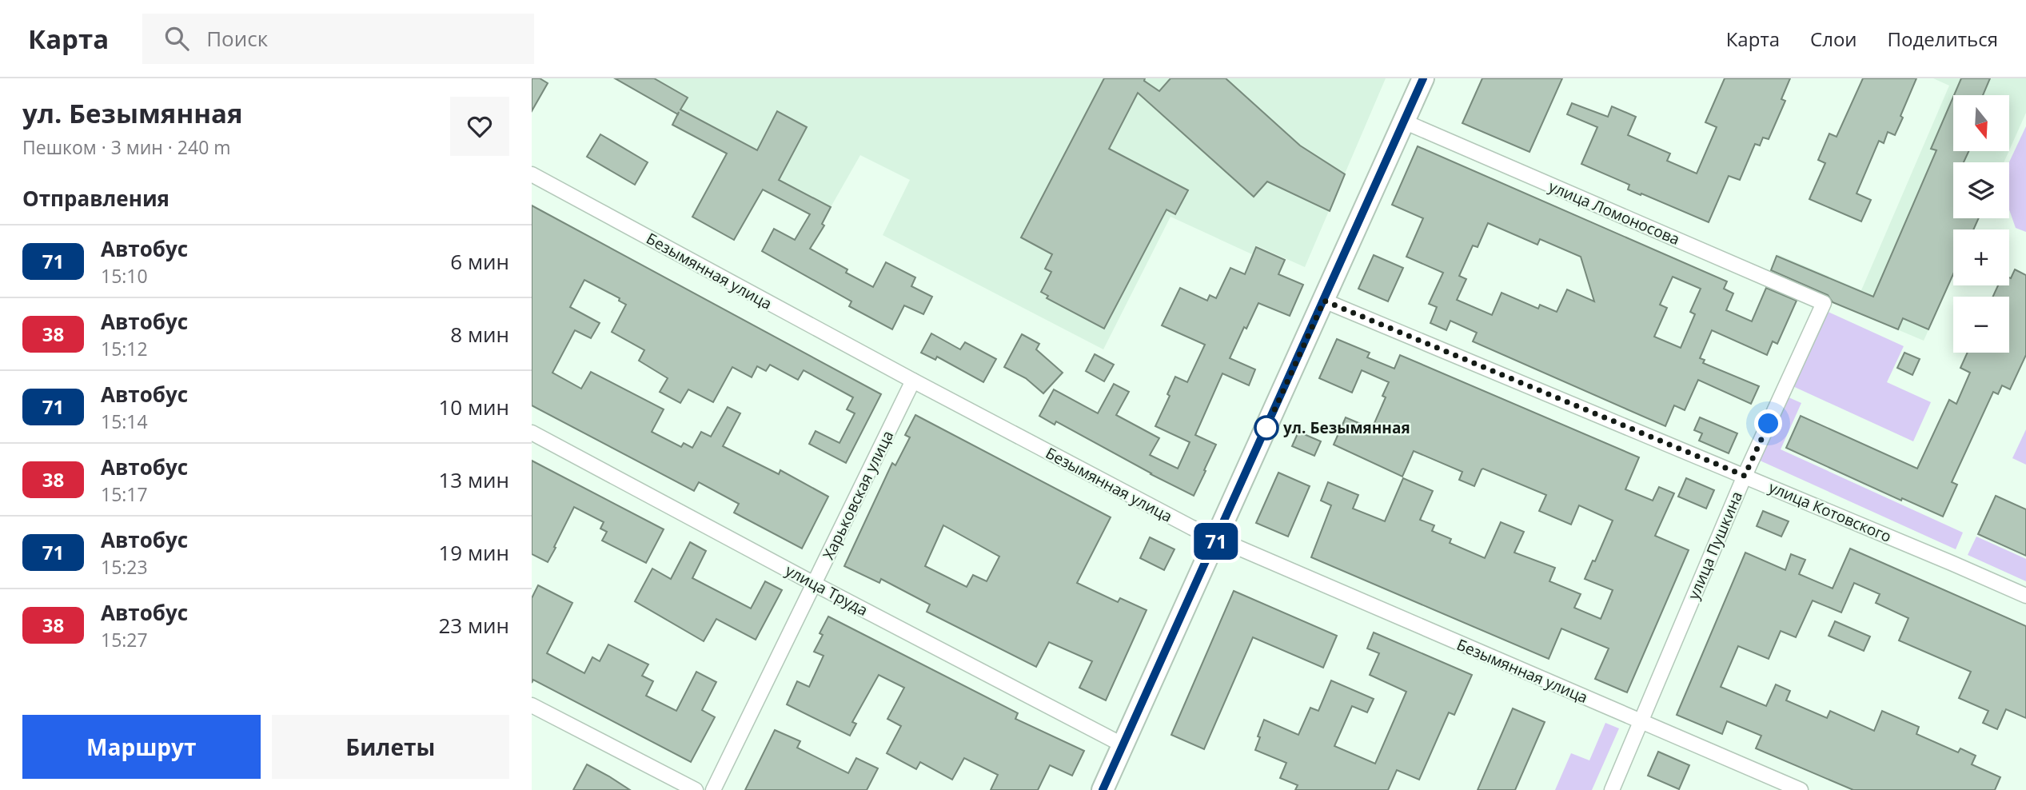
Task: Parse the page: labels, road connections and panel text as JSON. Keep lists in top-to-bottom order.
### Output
{
  "streets": {
    "street": [
      "улица Ломоносова",
      "Безымянная улица",
      "Харьковская улица",
      "улица Котовского",
      "улица Пушкина",
      "улица Труда"
    ]
  },
  "crossings": [
    ["улица Ломоносова", "улица Пушкина"],
    ["Безымянная улица", "Харьковская улица"],
    ["Безымянная улица", "улица Пушкина"],
    ["Харьковская улица", "улица Труда"],
    ["улица Котовского", "улица Пушкина"]
  ],
  "places": ["ул. Безымянная"],
  "lines": ["bus line 71"],
  "north": "bottom",
  "page": {
    "header": "Карта",
    "search": "Поиск",
    "nav": ["Карта", "Слои", "Поделиться"],
    "heading": [
      ["ул. Безымянная", "Пешком · 3 мин · 240 m"],
      "Отправления"
    ],
    "on_map": "71",
    "map_buttons": ["+", "−"],
    "list": [
      {
        "mark": "71",
        "name": "Автобус",
        "note": "15:10",
        "value": "6 мин"
      },
      {
        "mark": "38",
        "name": "Автобус",
        "note": "15:12",
        "value": "8 мин"
      },
      {
        "mark": "71",
        "name": "Автобус",
        "note": "15:14",
        "value": "10 мин"
      },
      {
        "mark": "38",
        "name": "Автобус",
        "note": "15:17",
        "value": "13 мин"
      },
      {
        "mark": "71",
        "name": "Автобус",
        "note": "15:23",
        "value": "19 мин"
      },
      {
        "mark": "38",
        "name": "Автобус",
        "note": "15:27",
        "value": "23 мин"
      }
    ],
    "buttons": ["Маршрут", "Билеты"]
  }
}
